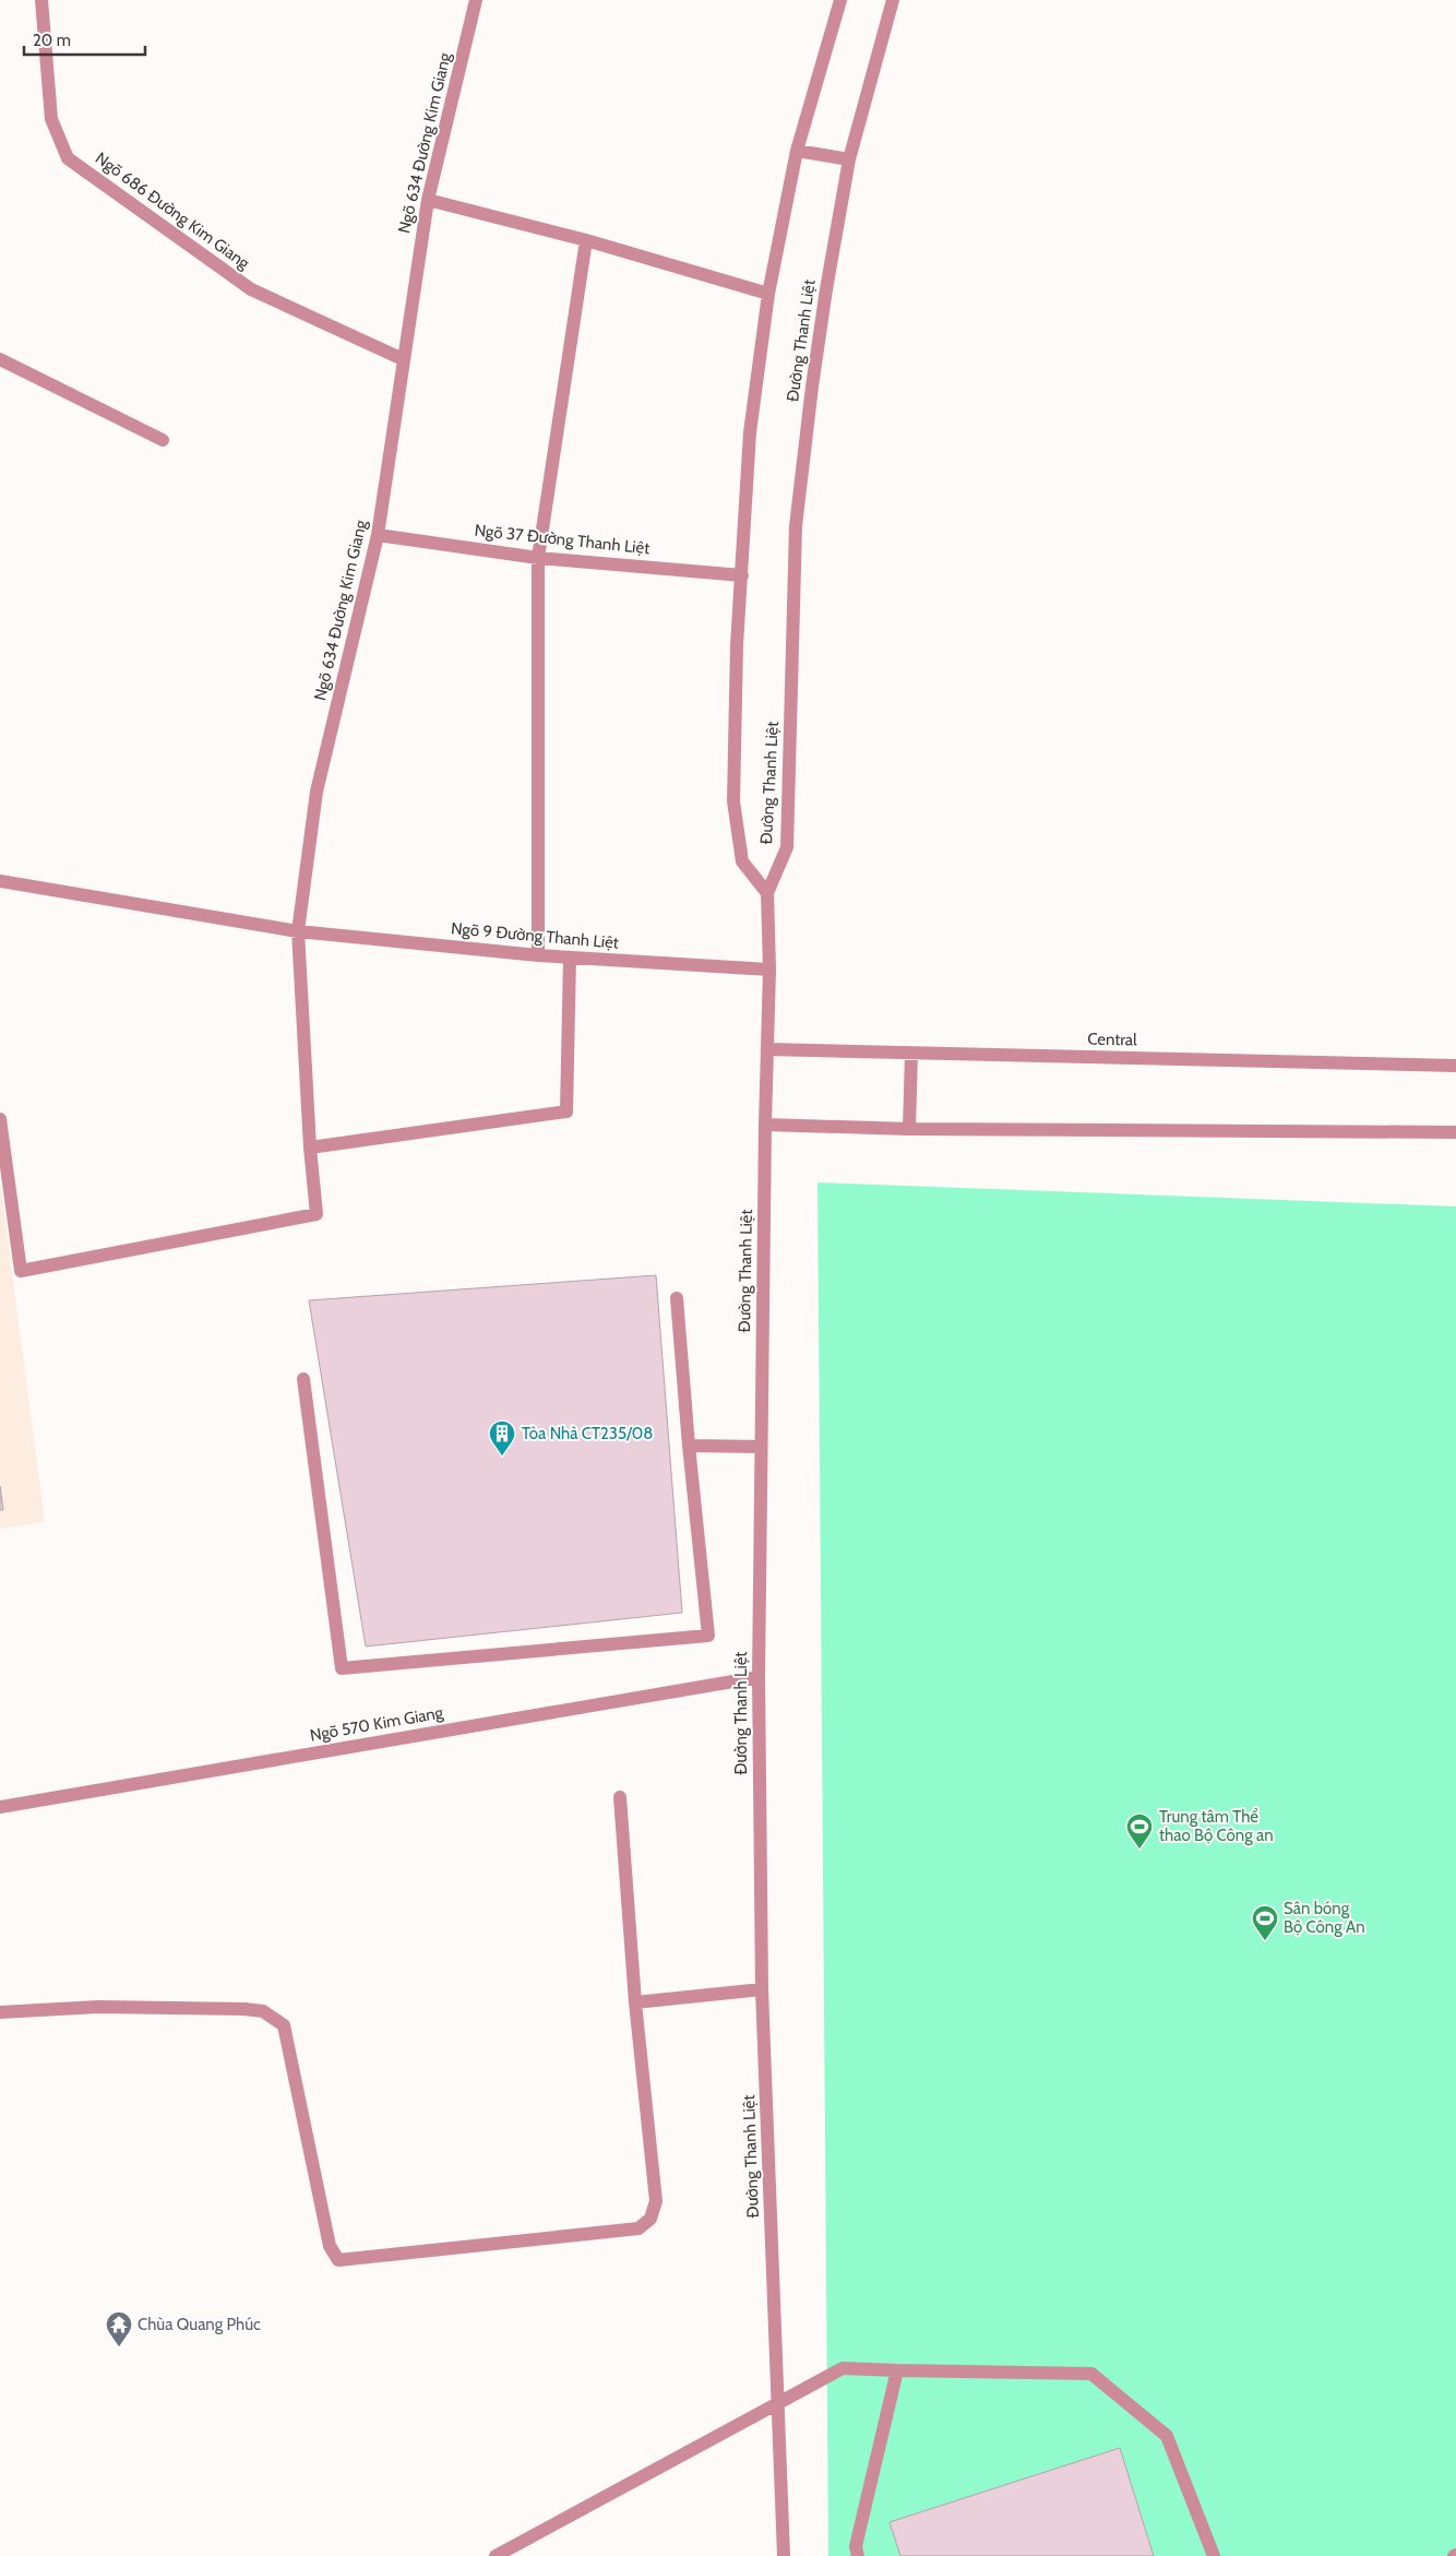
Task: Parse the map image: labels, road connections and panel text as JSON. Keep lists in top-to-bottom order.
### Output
{
  "streets": {
    "street": [
      "Ngõ 634 Đường Kim Giang",
      "Ngõ 686 Đường Kim Giang",
      "Đường Thanh Liệt",
      "Ngõ 37 Đường Thanh Liệt",
      "Ngõ 9 Đường Thanh Liệt",
      "Central",
      "Ngõ 570 Kim Giang"
    ]
  },
  "crossings": [
    ["Ngõ 634 Đường Kim Giang", "Ngõ 686 Đường Kim Giang"],
    ["Ngõ 634 Đường Kim Giang", "Ngõ 37 Đường Thanh Liệt"],
    ["Ngõ 634 Đường Kim Giang", "Ngõ 9 Đường Thanh Liệt"],
    ["Đường Thanh Liệt", "Ngõ 9 Đường Thanh Liệt"],
    ["Đường Thanh Liệt", "Central"],
    ["Đường Thanh Liệt", "Ngõ 570 Kim Giang"]
  ],
  "places": {
    "building": ["Tòa Nhà CT235/08"],
    "sports": ["Trung tâm Thể thao Bộ Công an", "Sân bóng Bộ Công An"],
    "temple": ["Chùa Quang Phúc"]
  },
  "scale_bar": "20 m"
}
